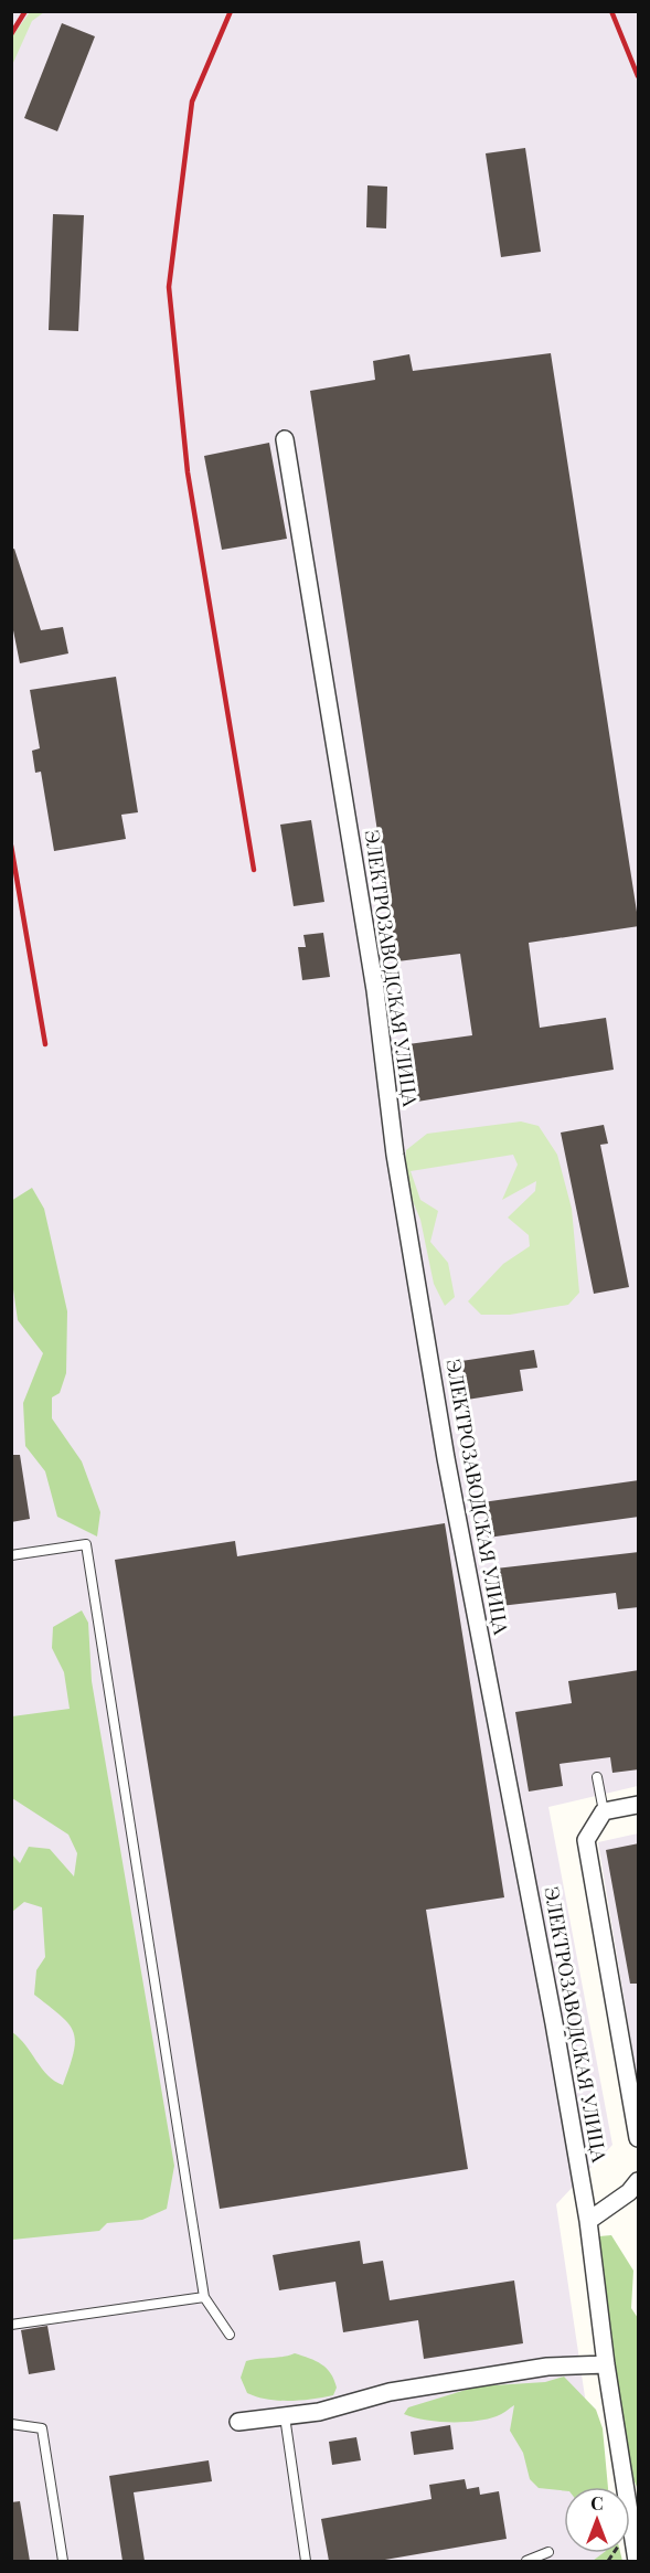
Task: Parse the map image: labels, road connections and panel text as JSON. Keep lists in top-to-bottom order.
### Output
{
  "streets": {
    "street": ["ЭЛЕКТРОЗАВОДСКАЯ УЛИЦА"]
  },
  "north": "top"
}
